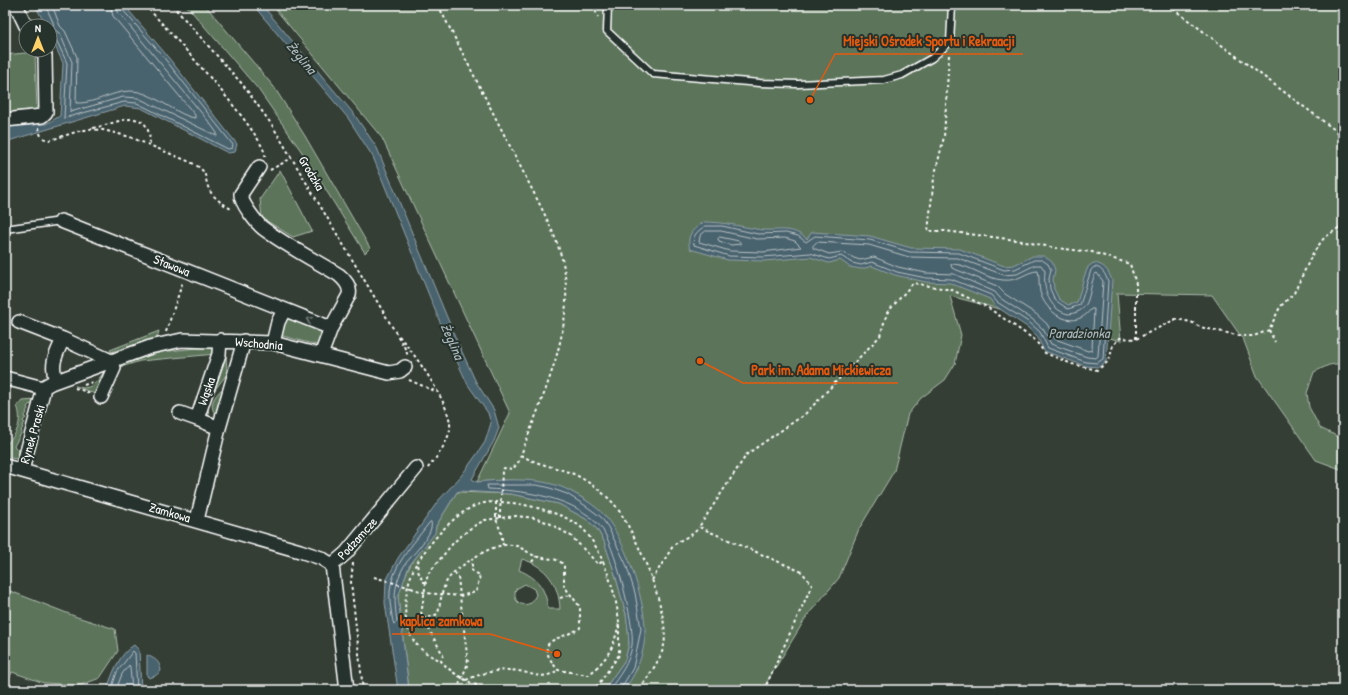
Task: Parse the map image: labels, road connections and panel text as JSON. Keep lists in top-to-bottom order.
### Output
{
  "streets": {
    "street": [
      "Stawowa",
      "Wschodnia",
      "Wąska",
      "Rynek Praski",
      "Zamkowa",
      "Podzamcze"
    ],
    "path": ["Grodzka"]
  },
  "crossings": [
    ["Grodzka", "Wschodnia"],
    ["Wschodnia", "Wąska"],
    ["Wschodnia", "Rynek Praski"],
    ["Wąska", "Zamkowa"],
    ["Rynek Praski", "Zamkowa"],
    ["Zamkowa", "Podzamcze"]
  ],
  "water": ["Żeglina", "Paradzionka"],
  "places": ["Miejski Ośrodek Sportu i Rekraacji", "Park im. Adama Mickiewicza", "kaplica zamkowa"],
  "north": "top"
}
